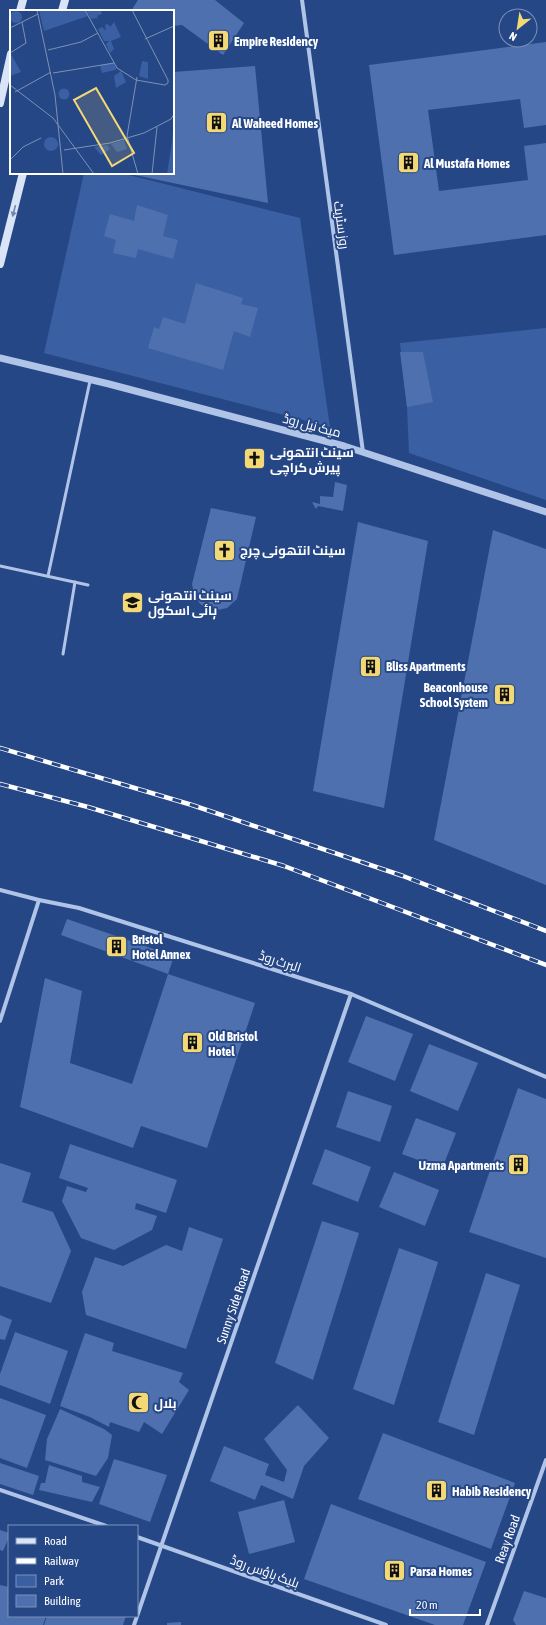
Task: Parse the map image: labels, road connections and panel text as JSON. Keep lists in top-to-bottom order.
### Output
{
  "streets": {
    "street": [
      "روز سٹریٹ",
      "میک نیل روڈ",
      "البرٹ روڈ",
      "Sunny Side Road",
      "Reay Road",
      "بلیک ہاؤس روڈ"
    ]
  },
  "crossings": [
    ["روز سٹریٹ", "میک نیل روڈ"],
    ["البرٹ روڈ", "Sunny Side Road"],
    ["Sunny Side Road", "بلیک ہاؤس روڈ"]
  ],
  "places": {
    "building": [
      "Empire Residency",
      "Al Waheed Homes",
      "Al Mustafa Homes",
      "Bliss Apartments",
      "Beaconhouse School System",
      "Bristol Hotel Annex",
      "Old Bristol Hotel",
      "Uzma Apartments",
      "Habib Residency",
      "Parsa Homes"
    ],
    "church": ["سینٹ انتھونی پیرش کراچی", "سینٹ انتھونی چرچ"],
    "school or university": ["سینٹ انتھونی ہائی اسکول"],
    "mosque": ["بلال"]
  },
  "legend": [
    "Road",
    "Railway",
    "Park",
    "Building"
  ],
  "scale_bar": "20 m",
  "north": "bottom left"
}
